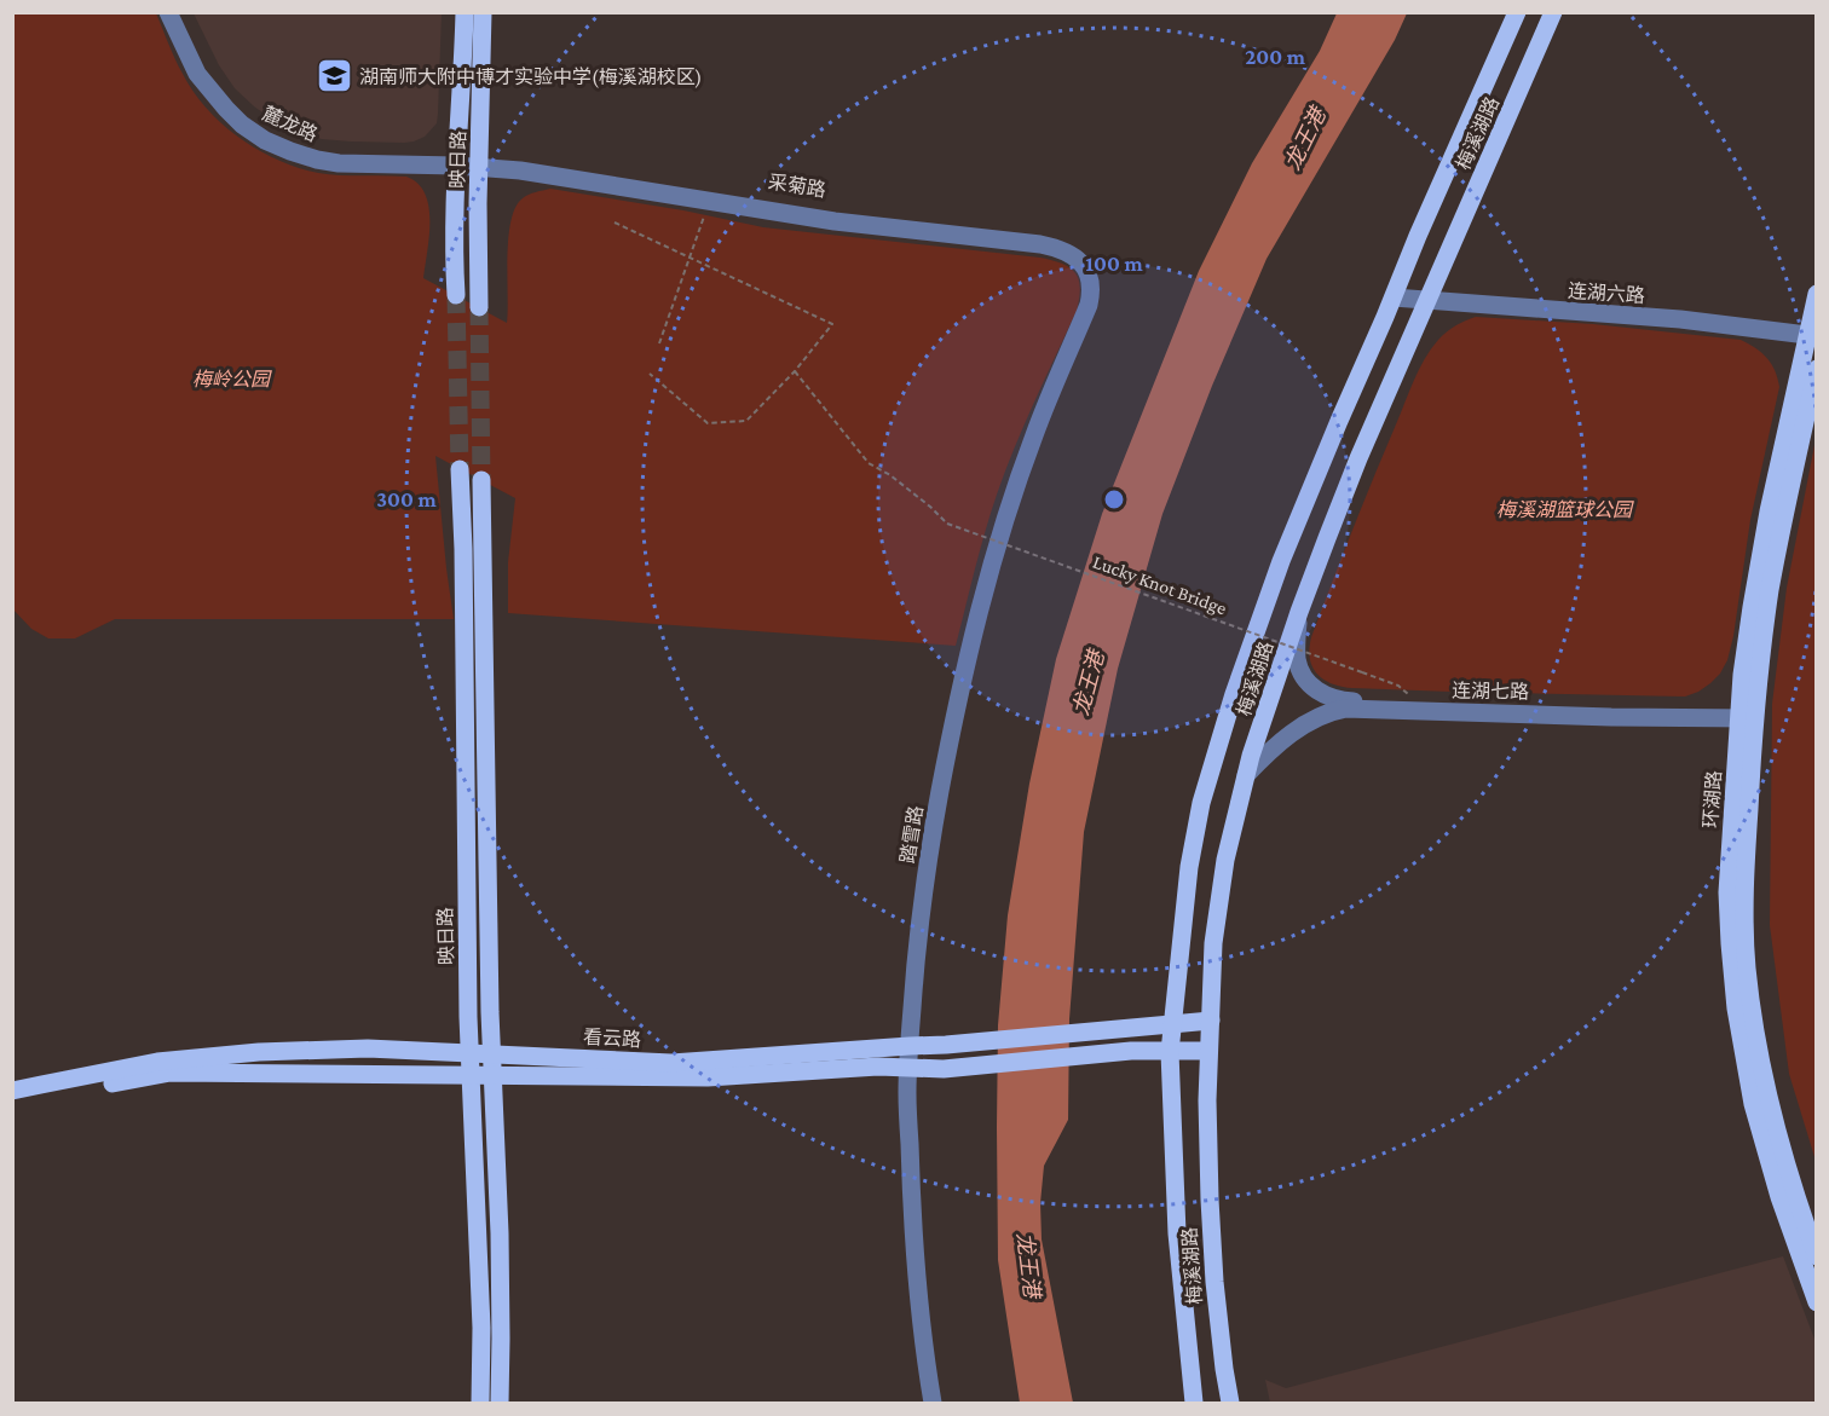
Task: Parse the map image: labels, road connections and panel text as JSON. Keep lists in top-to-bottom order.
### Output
{
  "streets": {
    "main road": [
      "梅溪湖路",
      "映日路",
      "环湖路",
      "看云路"
    ],
    "street": [
      "麓龙路",
      "采菊路",
      "连湖六路",
      "连湖七路",
      "踏雪路"
    ],
    "path": ["Lucky Knot Bridge"]
  },
  "crossings": [
    ["麓龙路", "映日路"],
    ["麓龙路", "采菊路"],
    ["梅溪湖路", "连湖六路"],
    ["梅溪湖路", "连湖七路"],
    ["梅溪湖路", "看云路"],
    ["映日路", "采菊路"],
    ["映日路", "看云路"],
    ["采菊路", "踏雪路"],
    ["连湖六路", "环湖路"],
    ["Lucky Knot Bridge", "连湖七路"],
    ["连湖七路", "环湖路"],
    ["踏雪路", "看云路"]
  ],
  "water": ["龙王港"],
  "parks": ["梅岭公园", "梅溪湖篮球公园"],
  "places": {
    "school or university": ["湖南师大附中博才实验中学(梅溪湖校区)"]
  },
  "rings": ["200 m", "100 m", "300 m"]
}
